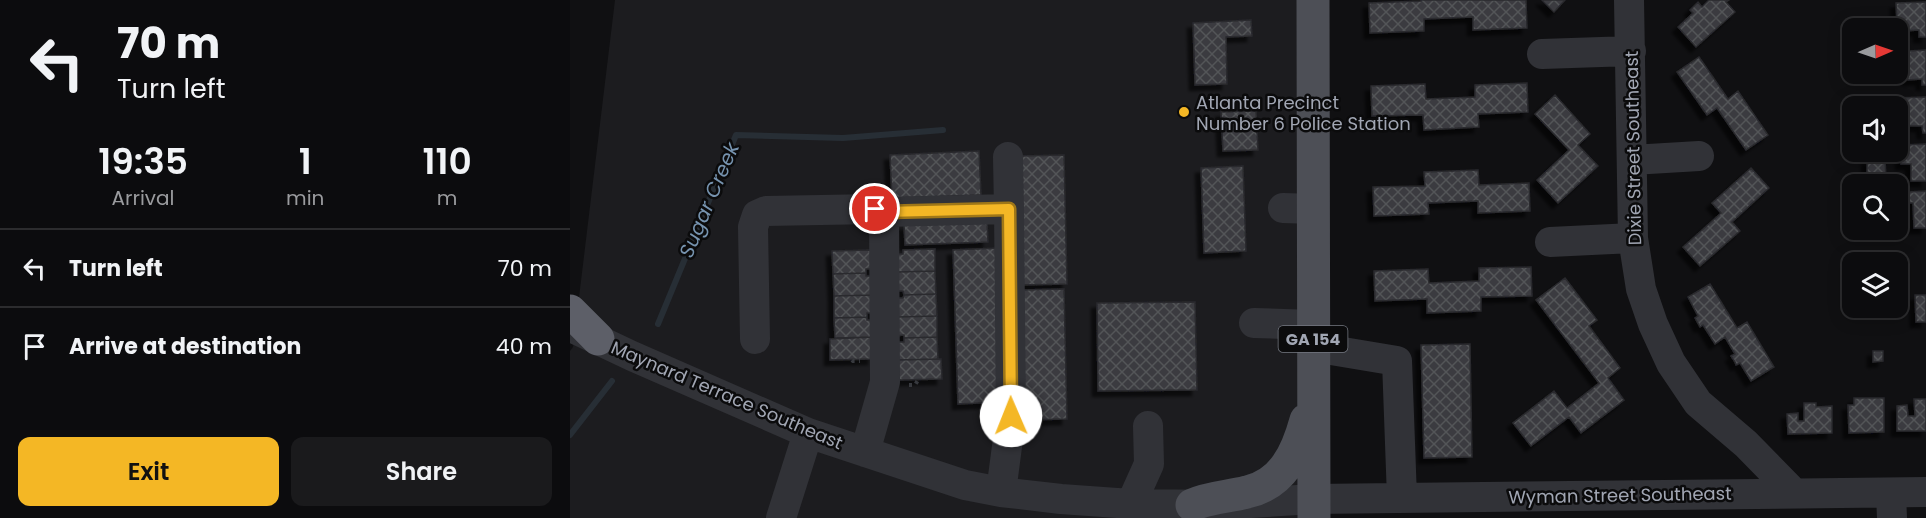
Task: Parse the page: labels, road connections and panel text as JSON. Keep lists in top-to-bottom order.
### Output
{
  "streets": {
    "main road": ["GA 154"],
    "street": ["Dixie Street Southeast", "Maynard Terrace Southeast", "Wyman Street Southeast"]
  },
  "crossings": [
    ["Dixie Street Southeast", "Wyman Street Southeast"],
    ["GA 154", "Maynard Terrace Southeast"],
    ["GA 154", "Wyman Street Southeast"],
    ["Maynard Terrace Southeast", "Wyman Street Southeast"]
  ],
  "water": ["Sugar Creek"],
  "places": ["Atlanta Precinct Number 6 Police Station"],
  "north": "right",
  "page": {
    "turn": ["70 m", "Turn left"],
    "eta": [
      "19:35",
      "Arrival",
      "1",
      "min",
      "110",
      "m"
    ],
    "list": [
      {
        "name": "Turn left",
        "value": "70 m"
      },
      {
        "name": "Arrive at destination",
        "value": "40 m"
      }
    ],
    "buttons": ["Exit", "Share"]
  }
}
